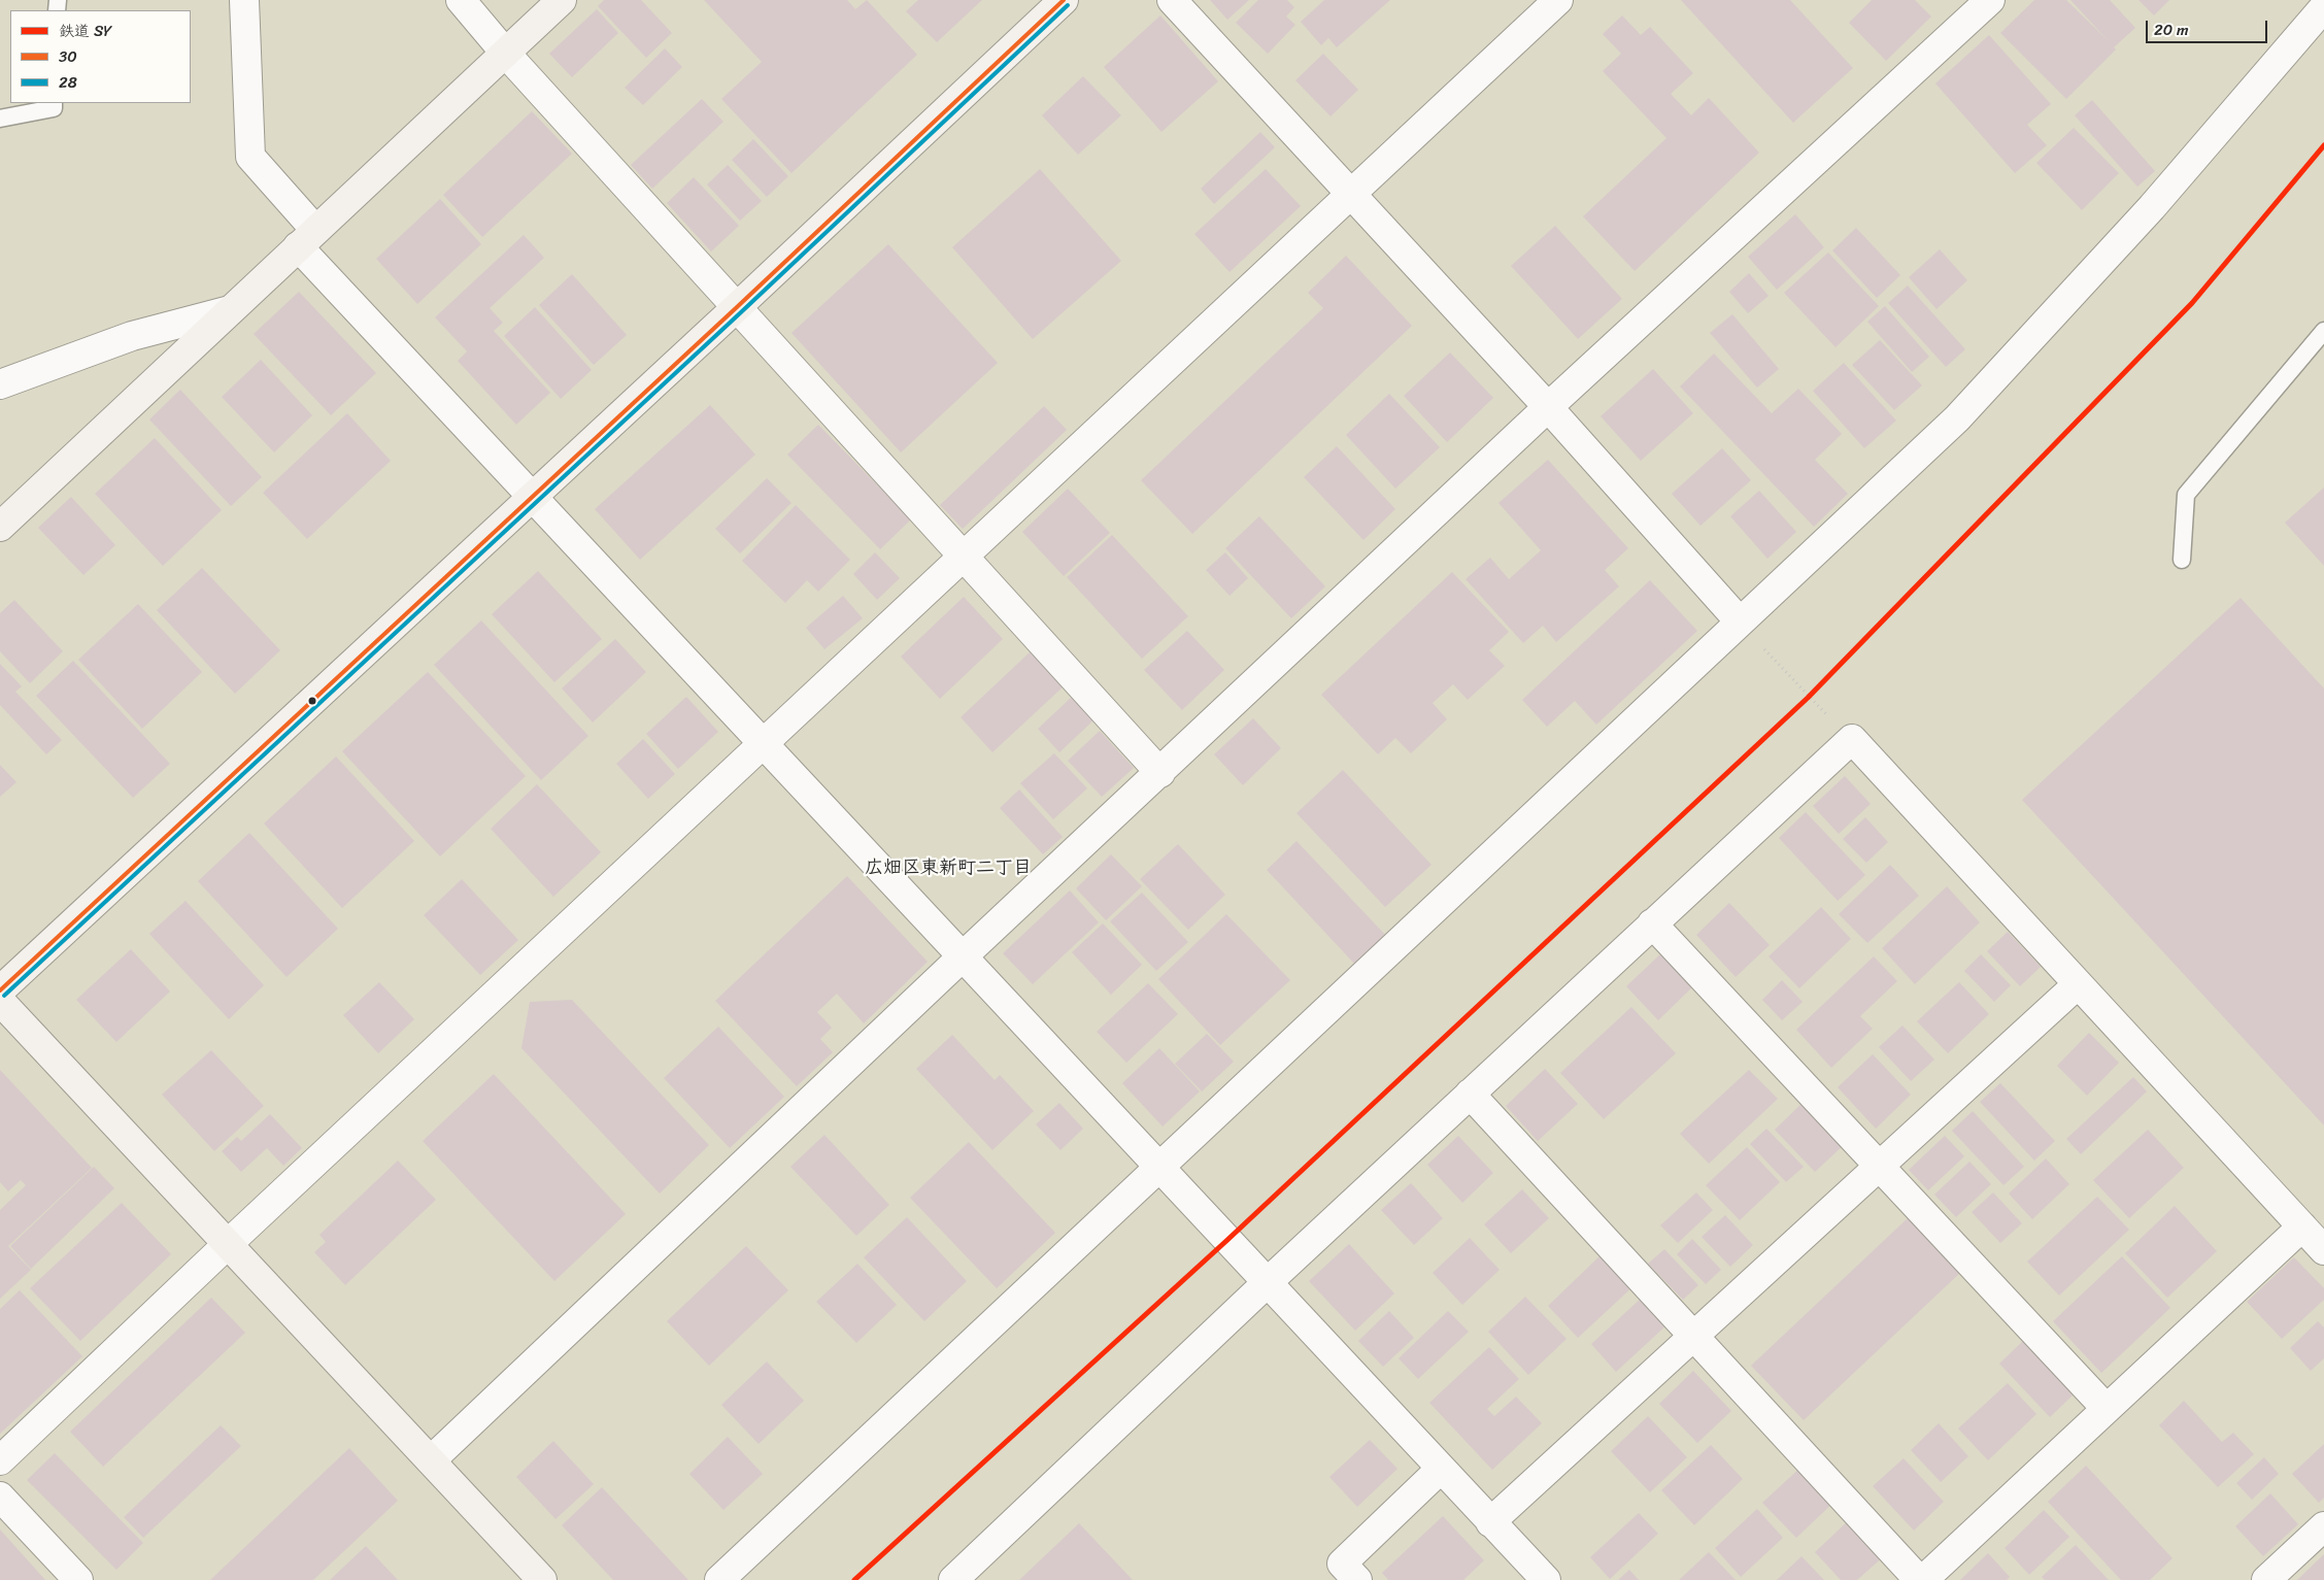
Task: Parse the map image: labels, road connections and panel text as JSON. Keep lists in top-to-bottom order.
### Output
{
  "districts": ["広畑区東新町二丁目"],
  "lines": ["transit line 30", "transit line 28", "rail line SY"],
  "legend": ["鉄道 SY", "30", "28"],
  "scale_bar": "20 m"
}
